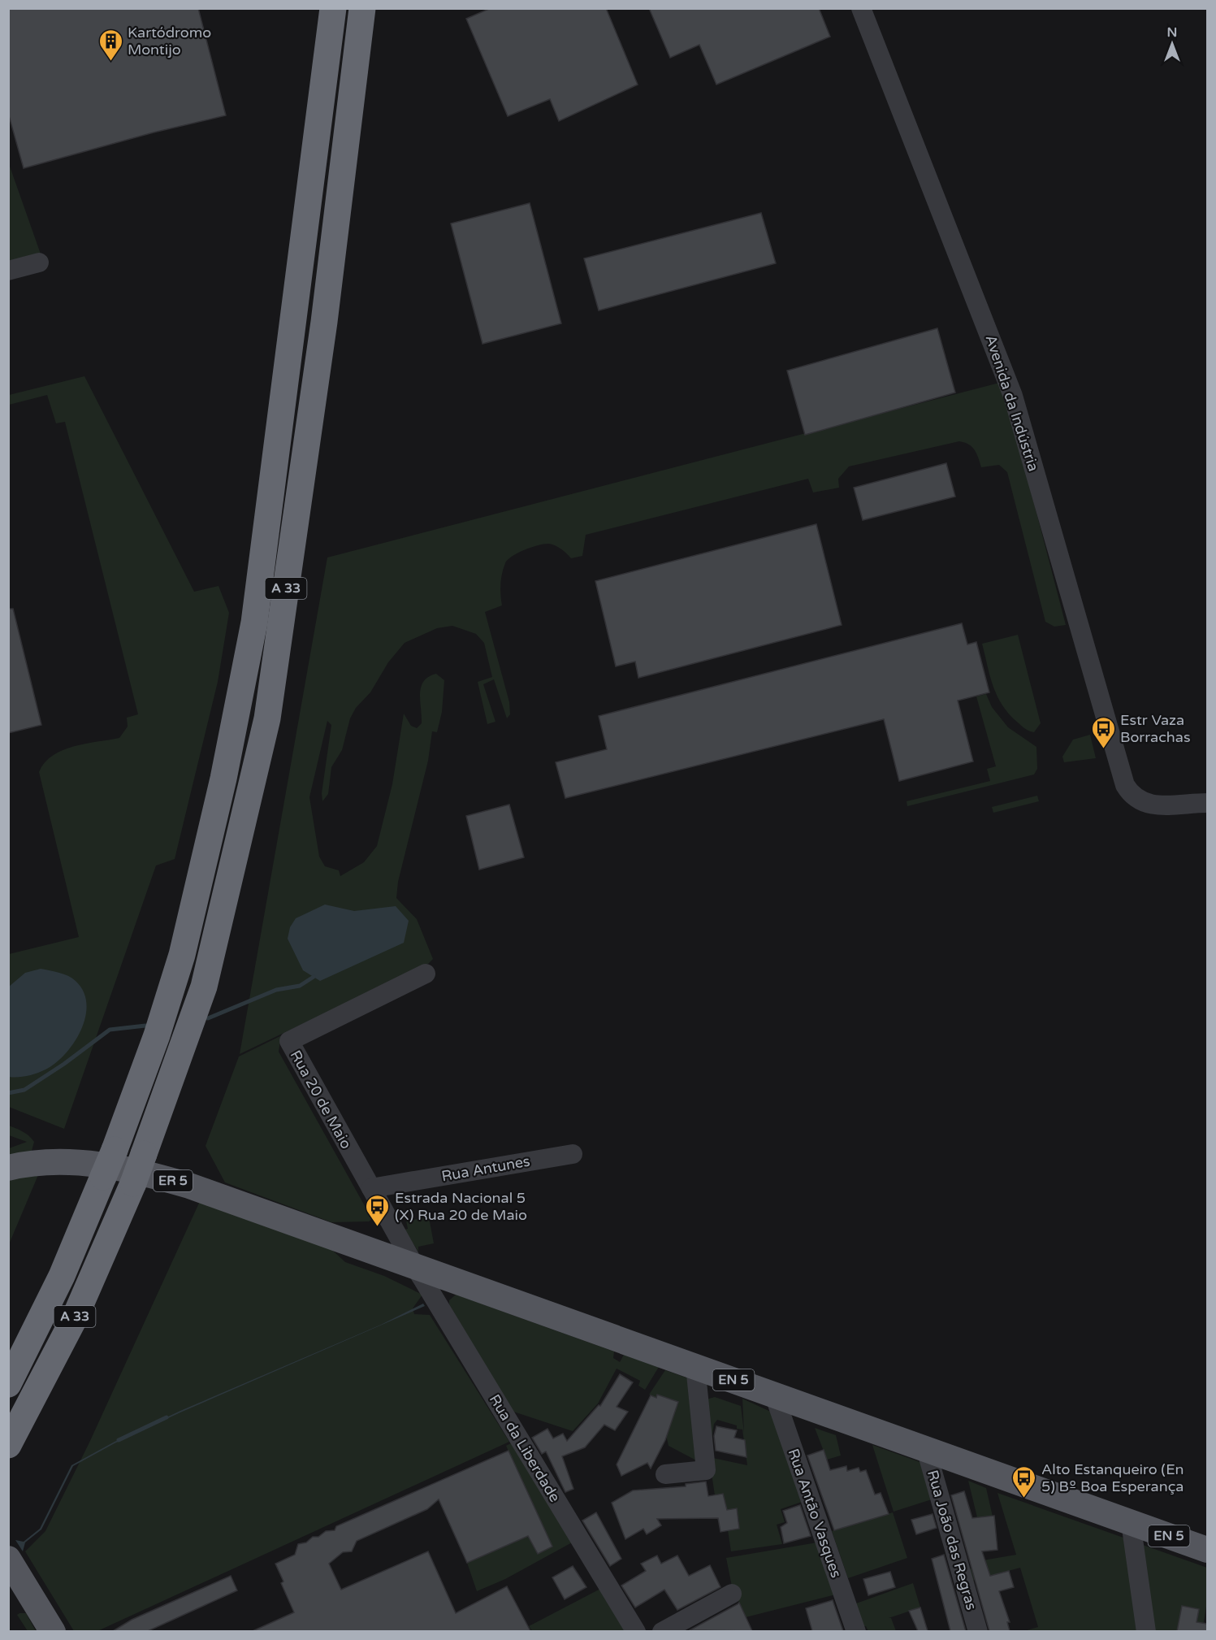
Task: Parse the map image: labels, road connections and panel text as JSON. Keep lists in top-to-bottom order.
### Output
{
  "streets": {
    "highway": ["A 33"],
    "main road": ["ER 5", "EN 5"],
    "street": [
      "Avenida da Indústria",
      "Rua 20 de Maio",
      "Rua Antunes",
      "Rua da Liberdade",
      "Rua Antão Vasques",
      "Rua João das Regras"
    ]
  },
  "crossings": [
    ["Rua 20 de Maio", "Rua Antunes"],
    ["Rua 20 de Maio", "ER 5"],
    ["Rua 20 de Maio", "EN 5"],
    ["Rua 20 de Maio", "Rua da Liberdade"],
    ["ER 5", "EN 5"],
    ["ER 5", "Rua da Liberdade"],
    ["EN 5", "Rua da Liberdade"],
    ["EN 5", "Rua Antão Vasques"],
    ["EN 5", "Rua João das Regras"]
  ],
  "places": {
    "building": ["Kartódromo Montijo"],
    "bus stop": ["Estr Vaza Borrachas", "Estrada Nacional 5 (X) Rua 20 de Maio", "Alto Estanqueiro (En 5) Bº Boa Esperança"]
  },
  "north": "top"
}
